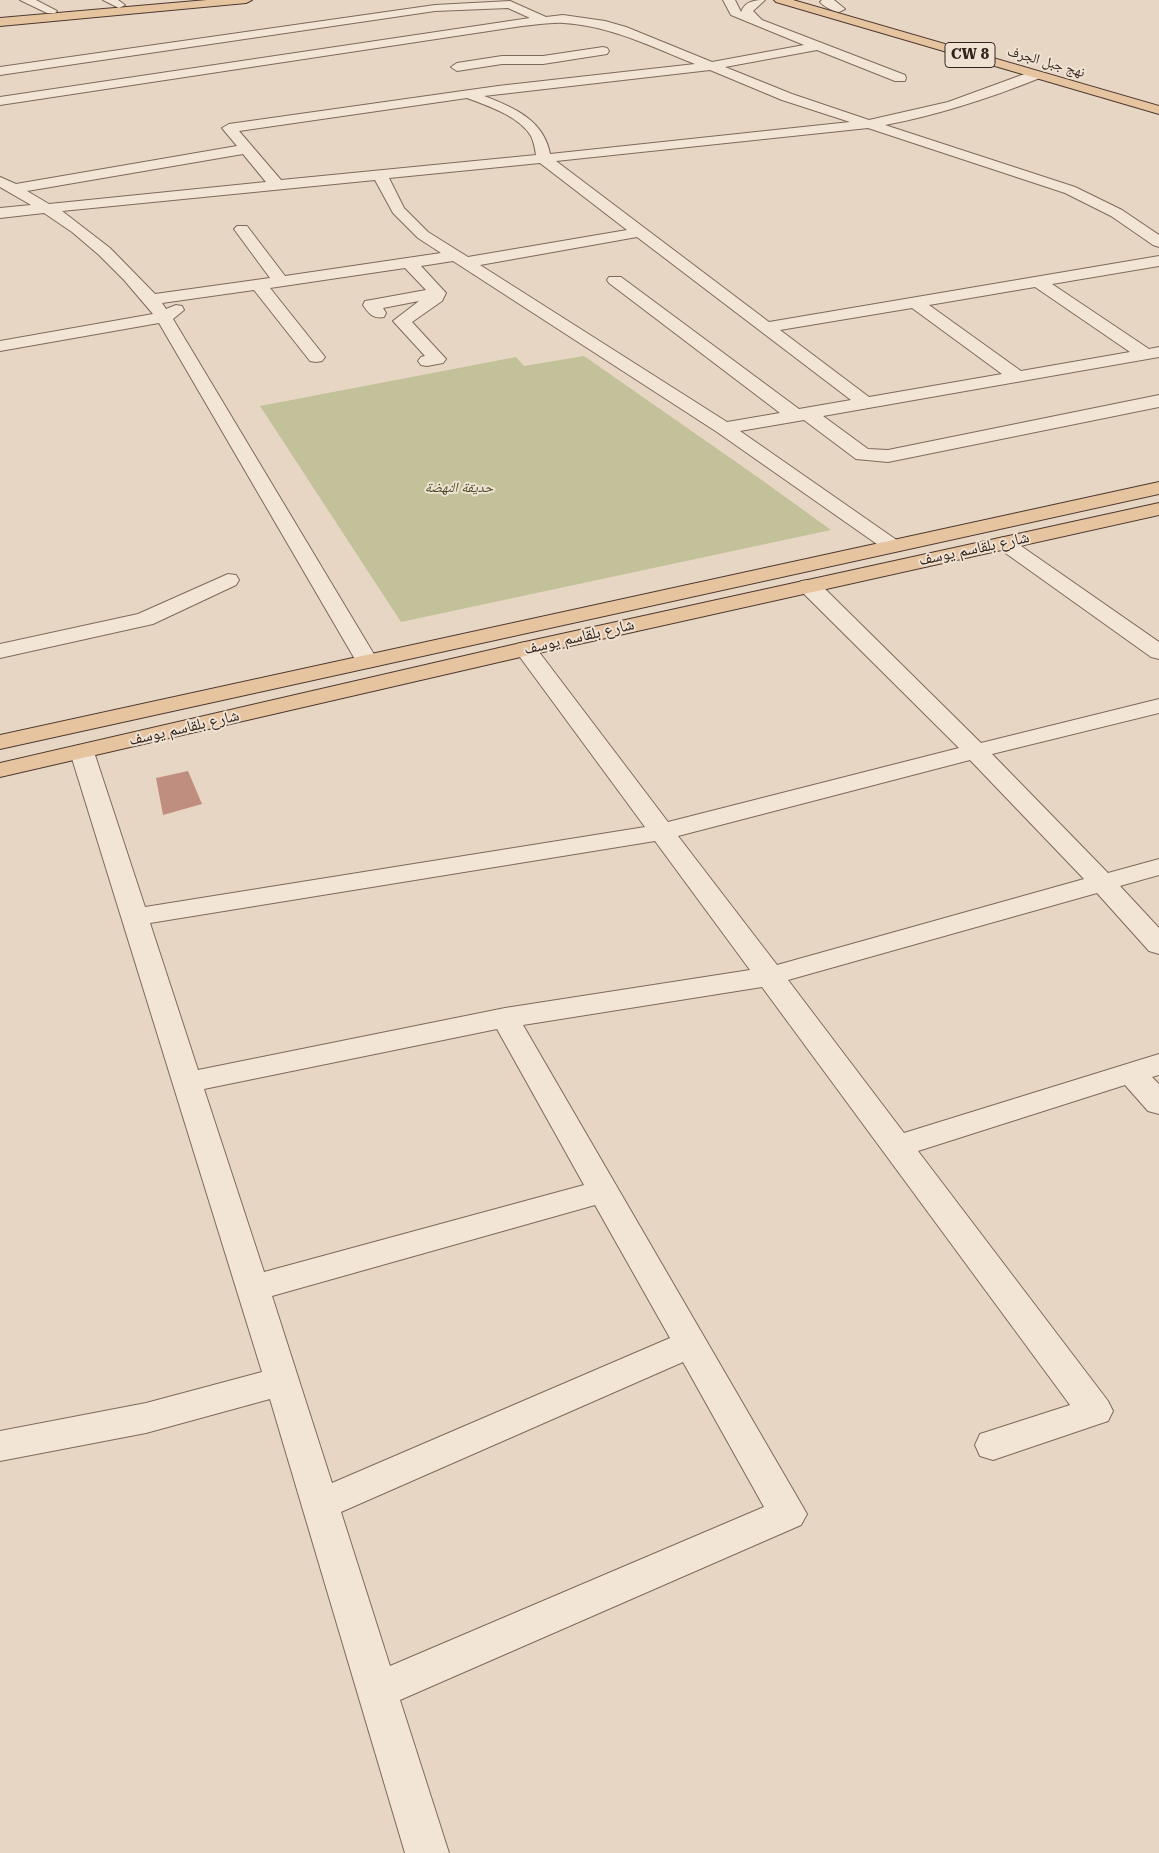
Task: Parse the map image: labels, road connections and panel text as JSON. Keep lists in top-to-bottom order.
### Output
{
  "streets": {
    "main road": ["CW 8", "نهج جبل الجرف", "شارع بلقاسم يوسف"]
  },
  "parks": ["حديقة النهضة"]
}
